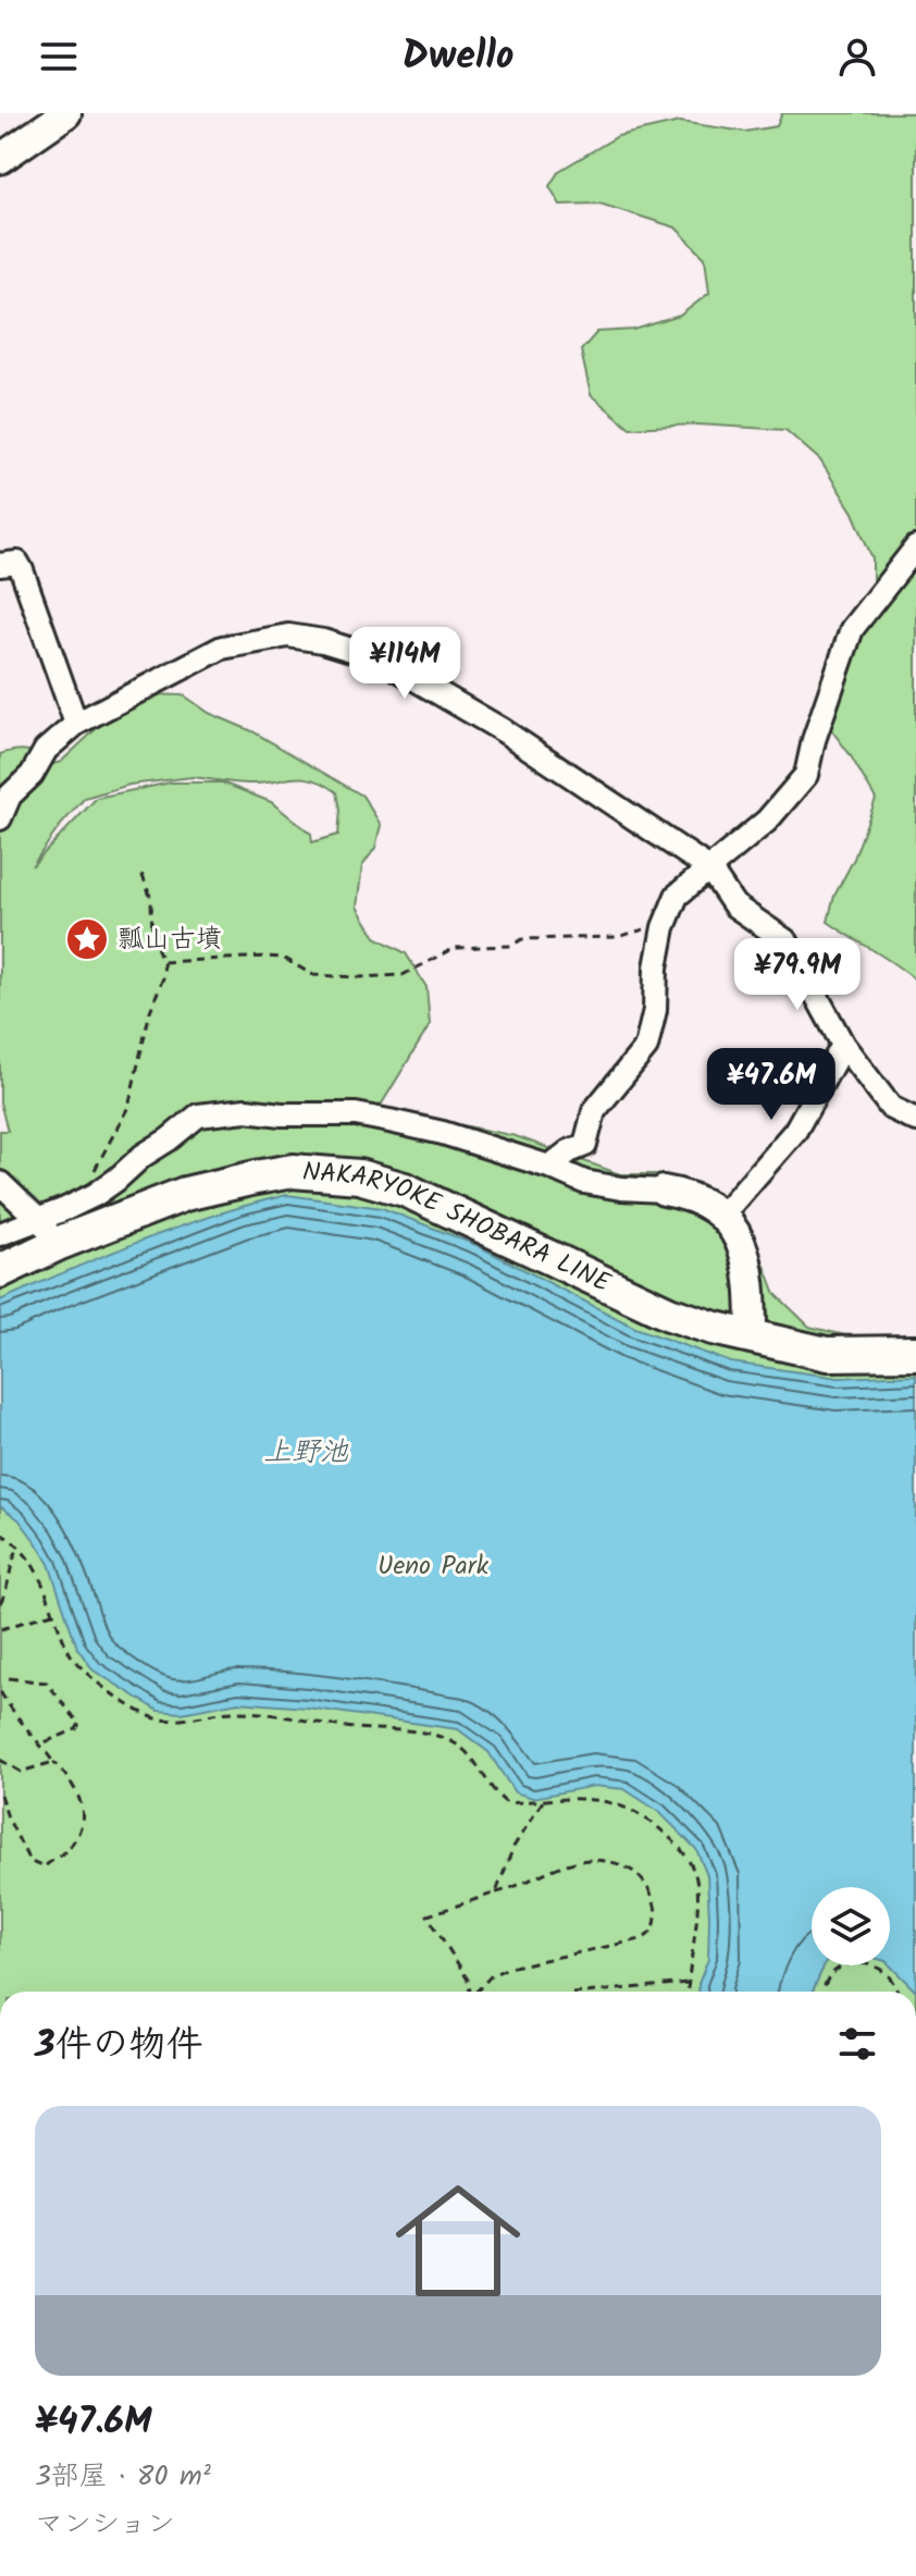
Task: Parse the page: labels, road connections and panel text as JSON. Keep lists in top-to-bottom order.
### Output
{
  "streets": {
    "main road": ["NAKARYOKE SHOBARA LINE"]
  },
  "water": ["上野池"],
  "parks": ["Ueno Park"],
  "places": {
    "place": ["瓢山古墳"]
  },
  "page": {
    "header": "Dwello",
    "price": ["¥114M", "¥79.9M", "¥47.6M"],
    "heading": "3件の物件",
    "list": [
      {
        "name": "¥47.6M",
        "note": "3部屋 · 80 m² · マンション"
      }
    ]
  }
}
